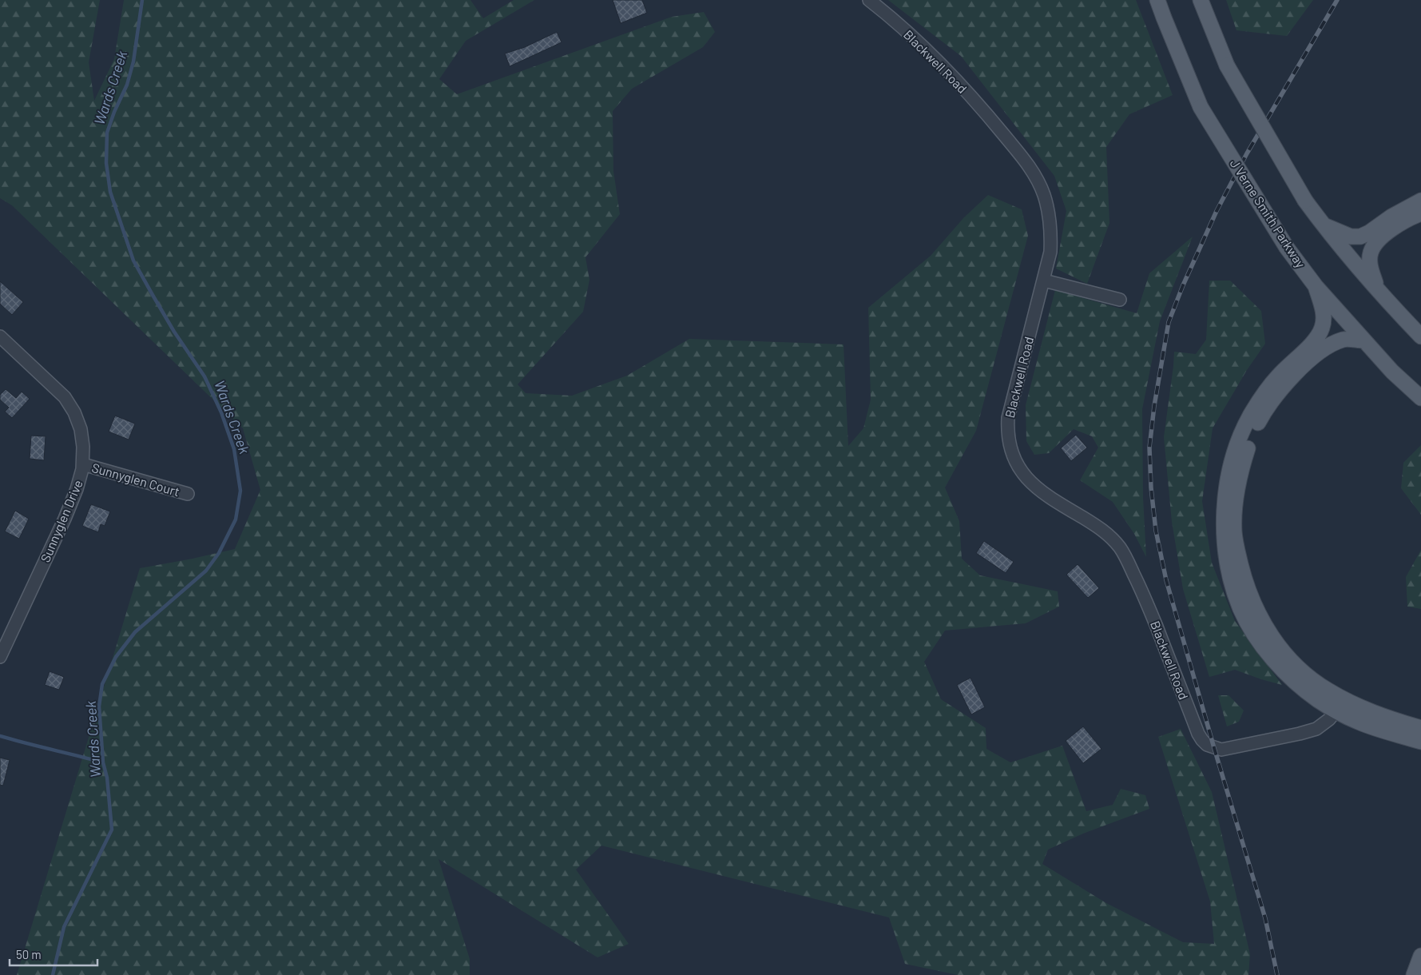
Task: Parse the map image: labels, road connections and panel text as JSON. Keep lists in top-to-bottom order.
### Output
{
  "streets": {
    "main road": ["J Verne Smith Parkway"],
    "street": ["Blackwell Road", "Sunnyglen Court", "Sunnyglen Drive"]
  },
  "crossings": [
    ["Sunnyglen Court", "Sunnyglen Drive"]
  ],
  "water": ["Wards Creek"],
  "scale_bar": "50 m"
}
